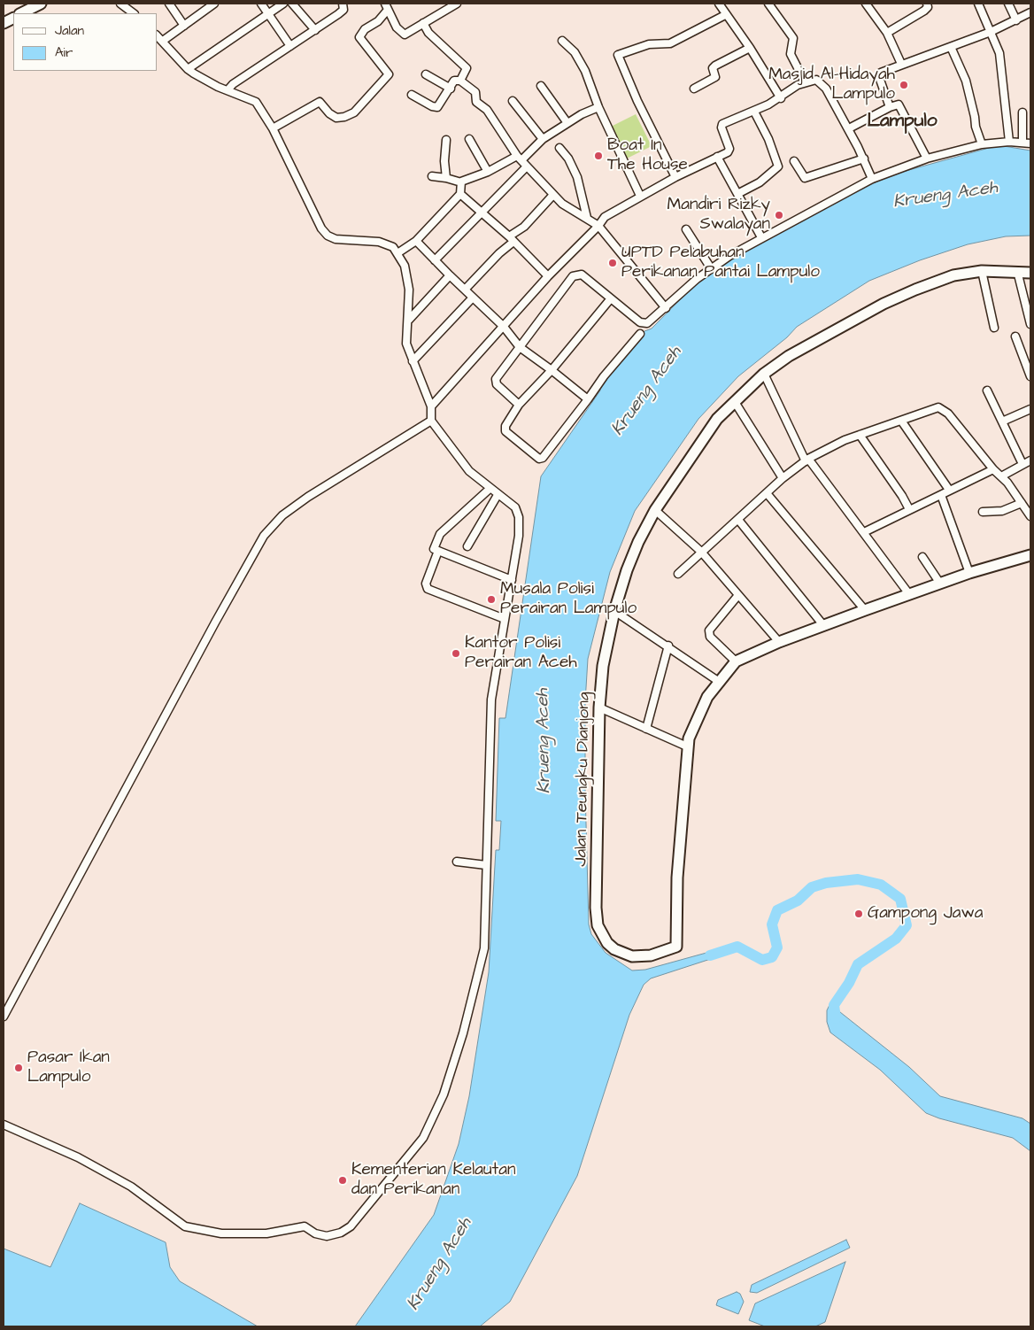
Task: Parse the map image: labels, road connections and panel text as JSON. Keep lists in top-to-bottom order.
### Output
{
  "streets": {
    "street": ["Jalan Teungku Dianjong"]
  },
  "districts": ["Lampulo"],
  "water": ["Krueng Aceh"],
  "places": [
    "Masjid Al-Hidayah Lampulo",
    "Boat In The House",
    "Mandiri Rizky Swalayan",
    "UPTD Pelabuhan Perikanan Pantai Lampulo",
    "Musala Polisi Perairan Lampulo",
    "Kantor Polisi Perairan Aceh",
    "Gampong Jawa",
    "Pasar Ikan Lampulo",
    "Kementerian Kelautan dan Perikanan"
  ],
  "legend": ["Jalan", "Air"]
}
